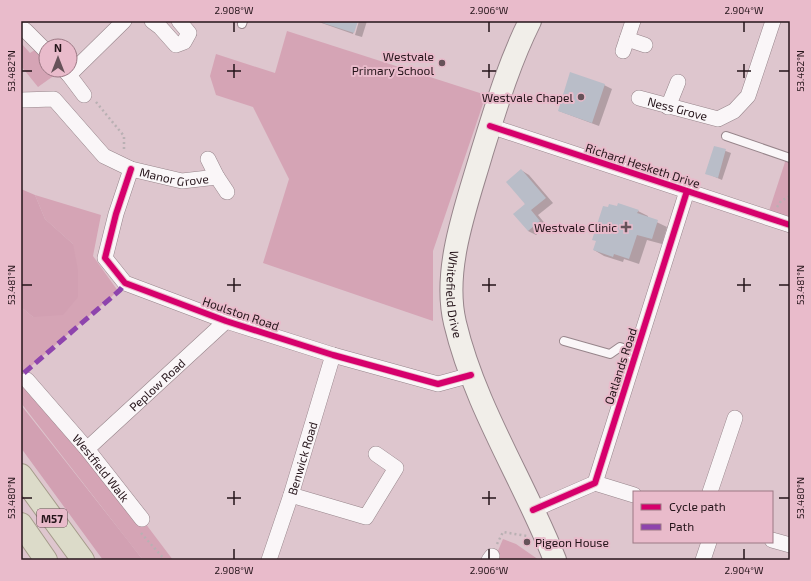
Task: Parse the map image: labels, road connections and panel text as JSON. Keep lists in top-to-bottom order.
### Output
{
  "streets": {
    "highway": ["M57"],
    "main road": ["Whitefield Drive"],
    "street": [
      "Ness Grove",
      "Richard Hesketh Drive",
      "Manor Grove",
      "Houlston Road",
      "Oatlands Road",
      "Peplow Road",
      "Benwick Road",
      "Westfield Walk"
    ]
  },
  "crossings": [
    ["Richard Hesketh Drive", "Whitefield Drive"],
    ["Richard Hesketh Drive", "Oatlands Road"],
    ["Manor Grove", "Houlston Road"],
    ["Whitefield Drive", "Houlston Road"],
    ["Houlston Road", "Peplow Road"],
    ["Houlston Road", "Benwick Road"],
    ["Peplow Road", "Westfield Walk"]
  ],
  "places": {
    "other": ["Westvale Primary School", "Westvale Chapel", "Pigeon House"],
    "health": ["Westvale Clinic"]
  },
  "legend": ["Cycle path", "Path"],
  "north": "top",
  "coordinates": [
    "2.908°W",
    "2.906°W",
    "2.904°W",
    "53.482°N",
    "53.481°N",
    "53.480°N"
  ]
}
